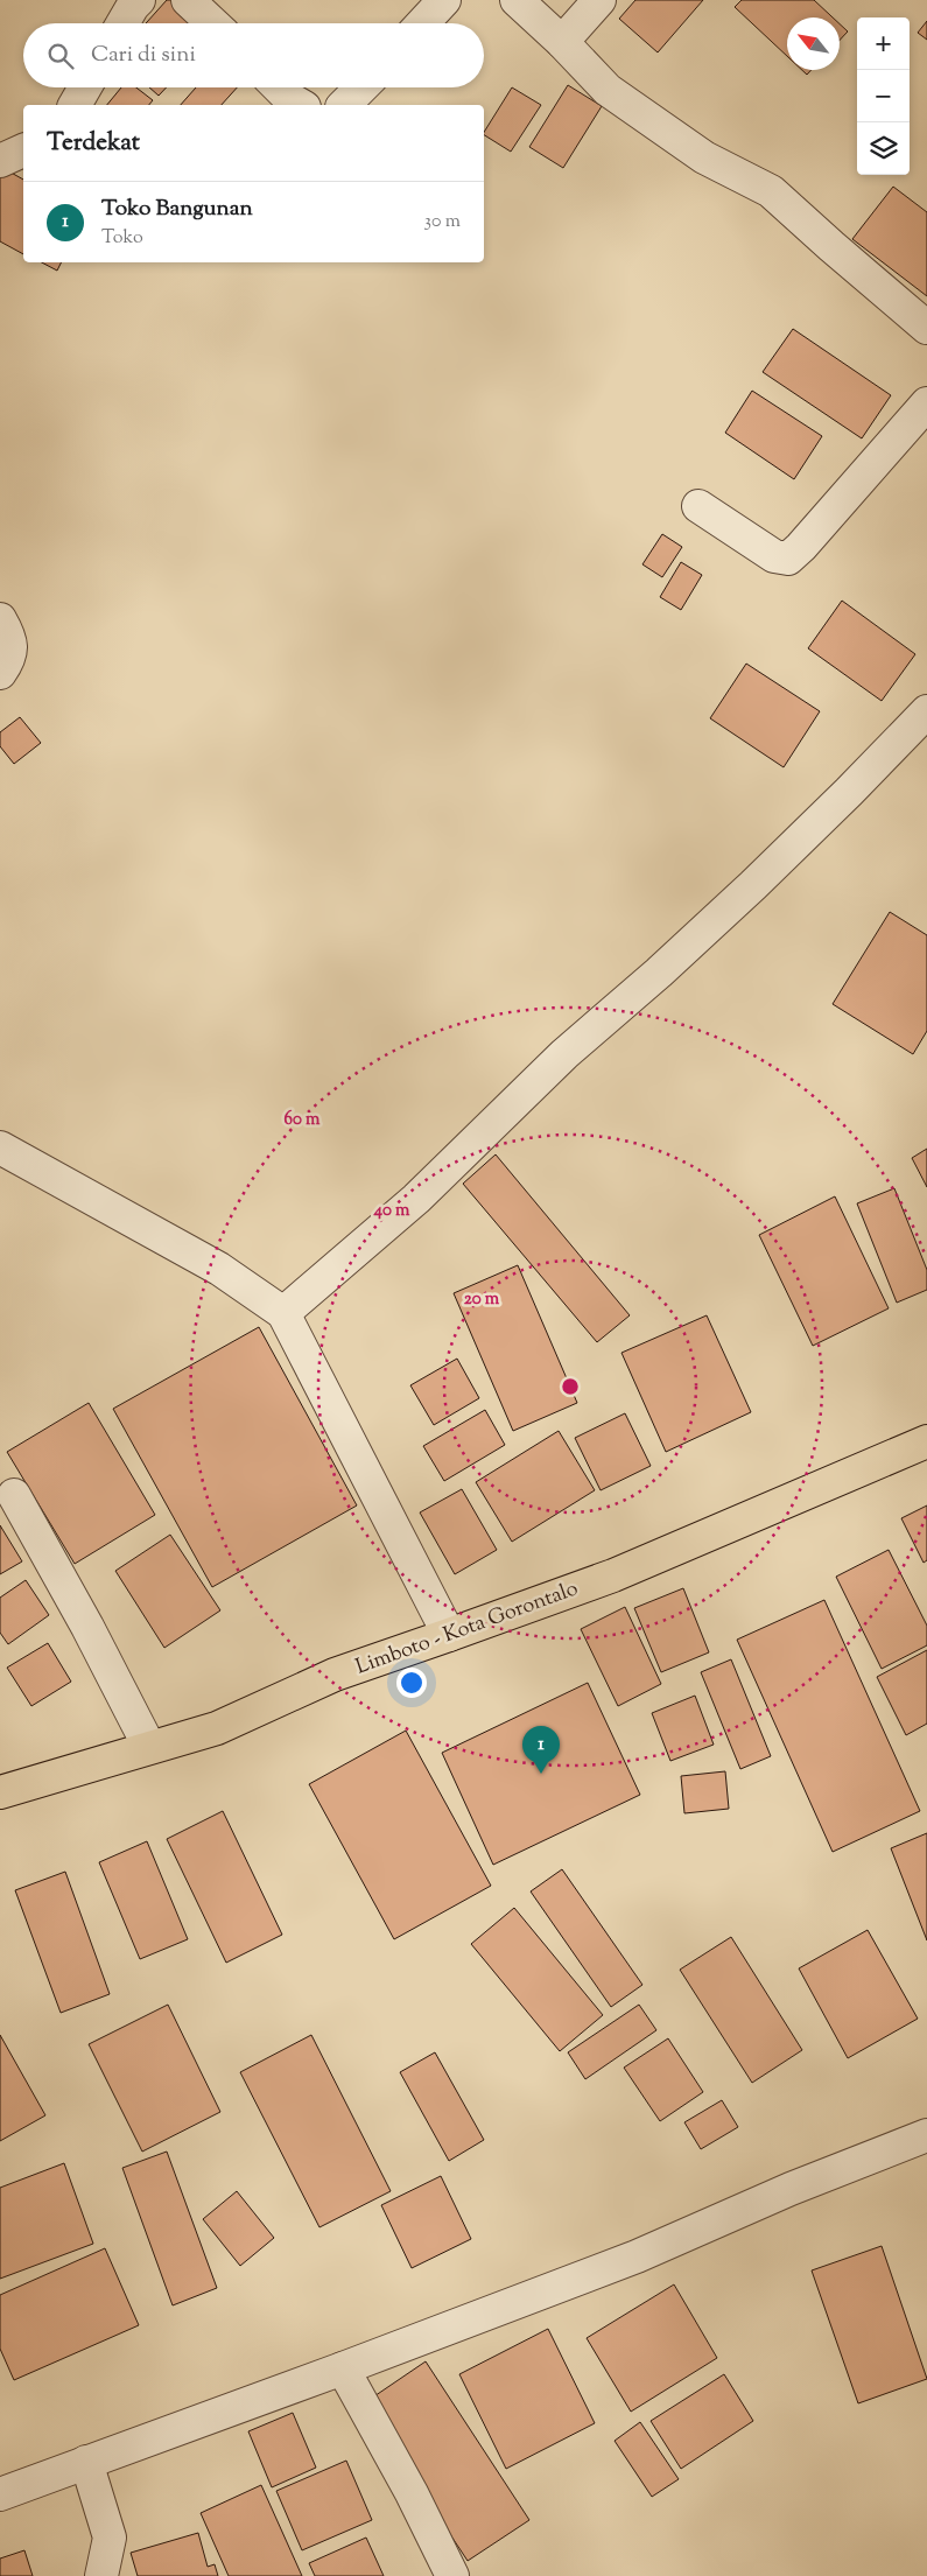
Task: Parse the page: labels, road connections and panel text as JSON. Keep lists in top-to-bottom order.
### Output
{
  "streets": {
    "highway": ["Limboto - Kota Gorontalo"]
  },
  "north": "top left",
  "page": {
    "map_buttons": ["+", "−"],
    "search": "Cari di sini",
    "heading": "Terdekat",
    "list": [
      {
        "mark": "1",
        "name": "Toko Bangunan",
        "note": "Toko",
        "value": "30 m"
      }
    ],
    "pins": "1"
  },
  "rings": ["60 m", "40 m", "20 m"]
}
